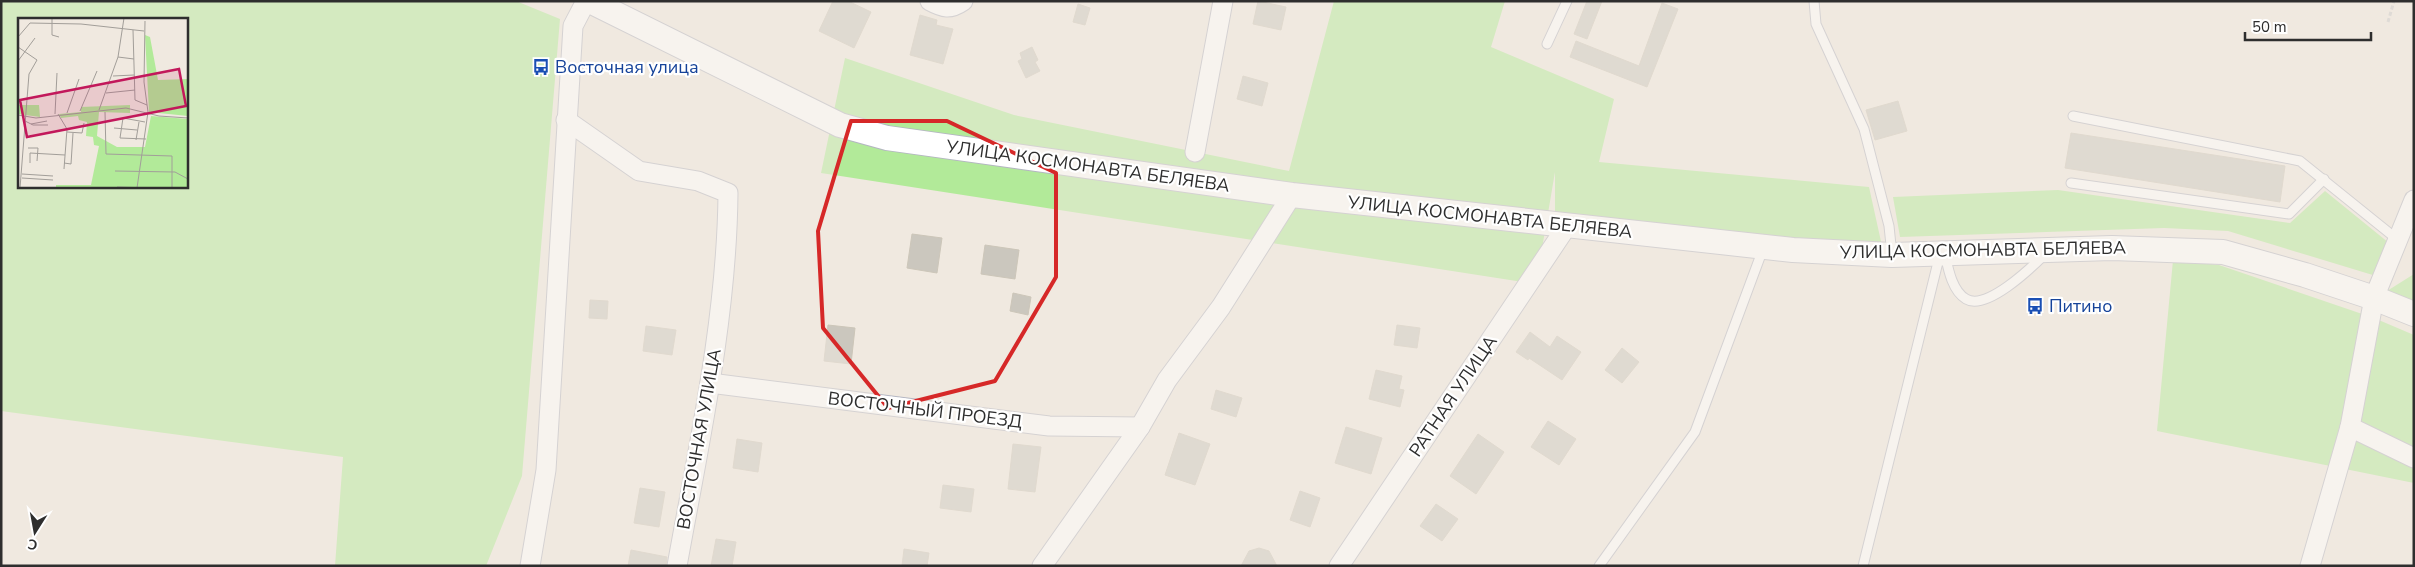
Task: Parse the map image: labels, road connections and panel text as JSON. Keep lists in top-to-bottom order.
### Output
{
  "streets": {
    "street": [
      "УЛИЦА КОСМОНАВТА БЕЛЯЕВА",
      "РАТНАЯ УЛИЦА",
      "ВОСТОЧНЫЙ ПРОЕЗД",
      "ВОСТОЧНАЯ УЛИЦА"
    ]
  },
  "crossings": [
    ["УЛИЦА КОСМОНАВТА БЕЛЯЕВА", "РАТНАЯ УЛИЦА"],
    ["ВОСТОЧНЫЙ ПРОЕЗД", "ВОСТОЧНАЯ УЛИЦА"]
  ],
  "places": {
    "bus stop": ["Восточная улица", "Питино"]
  },
  "scale_bar": "50 m",
  "north": "bottom"
}
